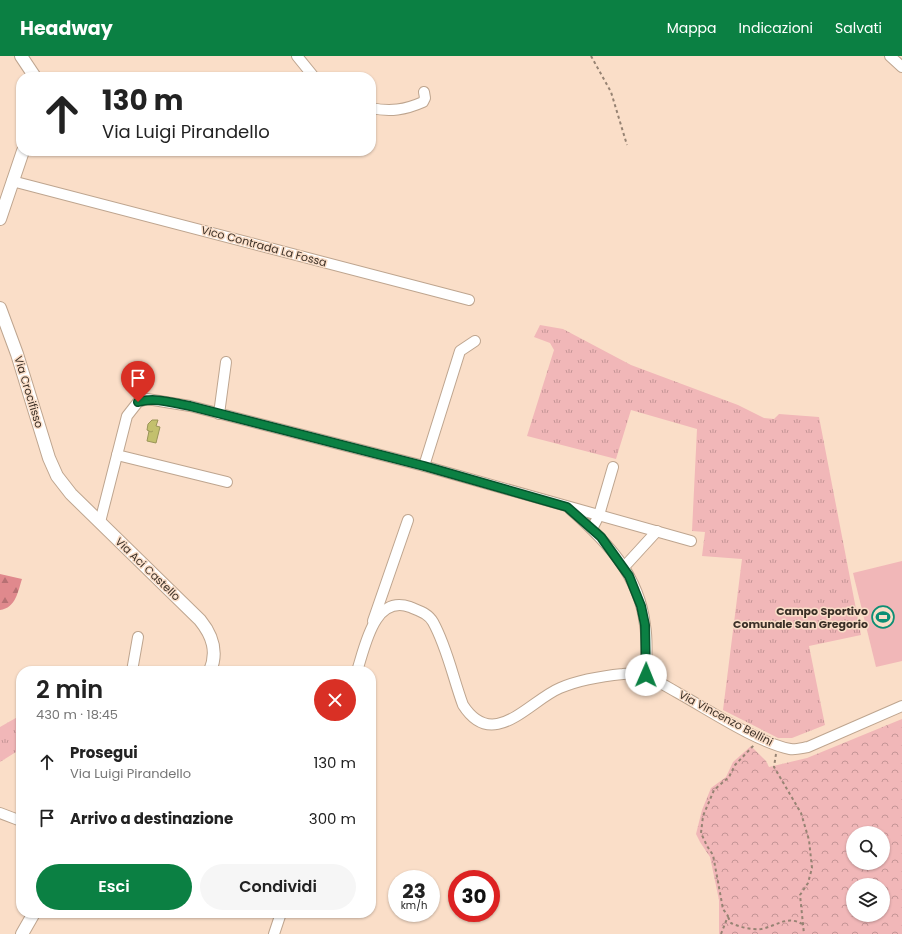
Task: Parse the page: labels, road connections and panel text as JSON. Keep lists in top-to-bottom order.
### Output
{
  "streets": {
    "street": [
      "Vico Contrada La Fossa",
      "Via Crocifisso",
      "Via Aci Castello",
      "Via Vincenzo Bellini"
    ]
  },
  "crossings": [
    ["Via Crocifisso", "Via Aci Castello"]
  ],
  "places": {
    "sports": ["Campo Sportivo Comunale San Gregorio"]
  },
  "page": {
    "header": "Headway",
    "nav": ["Mappa", "Indicazioni", "Salvati"],
    "turn": ["130 m", "Via Luigi Pirandello"],
    "heading": ["2 min", "430 m · 18:45"],
    "list": [
      {
        "name": "Prosegui",
        "note": "Via Luigi Pirandello",
        "value": "130 m"
      },
      {
        "name": "Arrivo a destinazione",
        "value": "300 m"
      }
    ],
    "buttons": ["Esci", "Condividi"],
    "speed": "23 km/h",
    "limit": "30"
  }
}
